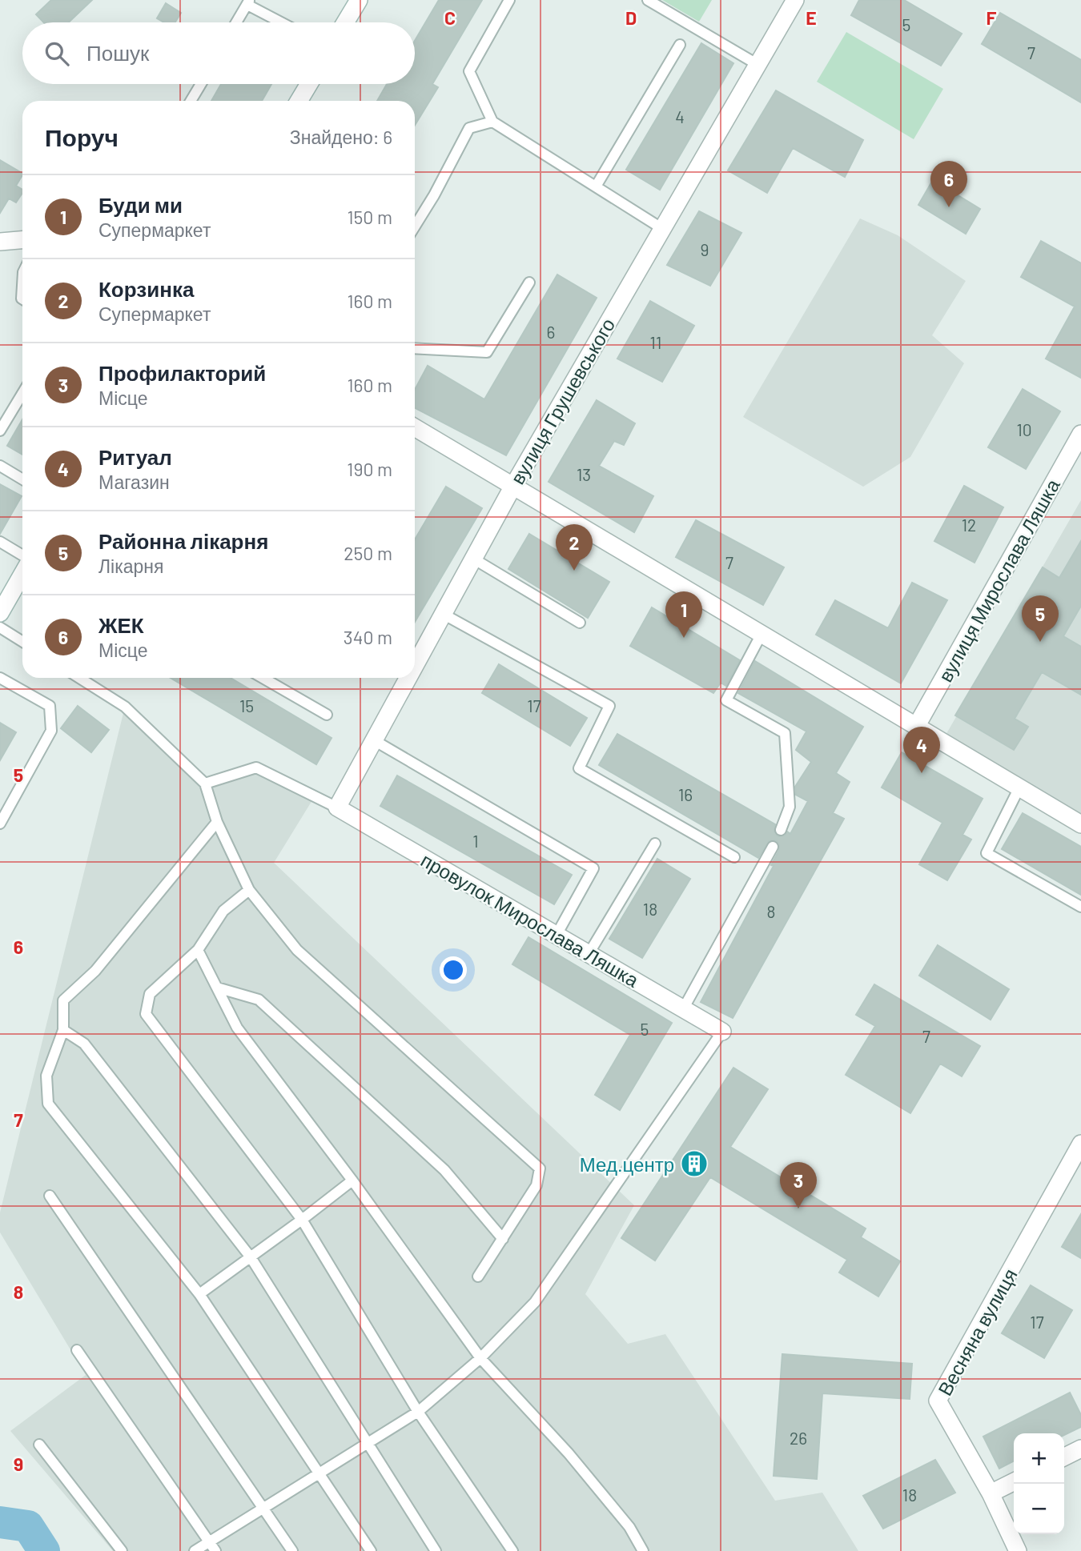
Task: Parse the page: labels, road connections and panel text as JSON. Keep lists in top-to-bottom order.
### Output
{
  "streets": {
    "street": [
      "вулиця Грушевського",
      "вулиця Мирослава Ляшка",
      "провулок Мирослава Ляшка",
      "Весняна вулиця"
    ]
  },
  "crossings": [
    ["вулиця Грушевського", "провулок Мирослава Ляшка"]
  ],
  "places": {
    "building": ["Мед.центр"]
  },
  "house_numbers": [
    "5",
    "7",
    "4",
    "9",
    "6",
    "11",
    "10",
    "13",
    "12",
    "7",
    "15",
    "17",
    "16",
    "1",
    "18",
    "8",
    "5",
    "7",
    "17",
    "26",
    "18"
  ],
  "page": {
    "search": "Пошук",
    "heading": ["Поруч", "Знайдено: 6"],
    "pins": [
      "6",
      "2",
      "1",
      "5",
      "4",
      "3"
    ],
    "list": [
      {
        "mark": "1",
        "name": "Буди ми",
        "note": "Супермаркет",
        "value": "150 m"
      },
      {
        "mark": "2",
        "name": "Корзинка",
        "note": "Супермаркет",
        "value": "160 m"
      },
      {
        "mark": "3",
        "name": "Профилакторий",
        "note": "Місце",
        "value": "160 m"
      },
      {
        "mark": "4",
        "name": "Ритуал",
        "note": "Магазин",
        "value": "190 m"
      },
      {
        "mark": "5",
        "name": "Районна лікарня",
        "note": "Лікарня",
        "value": "250 m"
      },
      {
        "mark": "6",
        "name": "ЖЕК",
        "note": "Місце",
        "value": "340 m"
      }
    ],
    "map_buttons": ["+", "−"]
  },
  "grid": {
    "columns": [
      "C",
      "D",
      "E",
      "F"
    ],
    "rows": [
      "5",
      "6",
      "7",
      "8",
      "9"
    ]
  }
}
